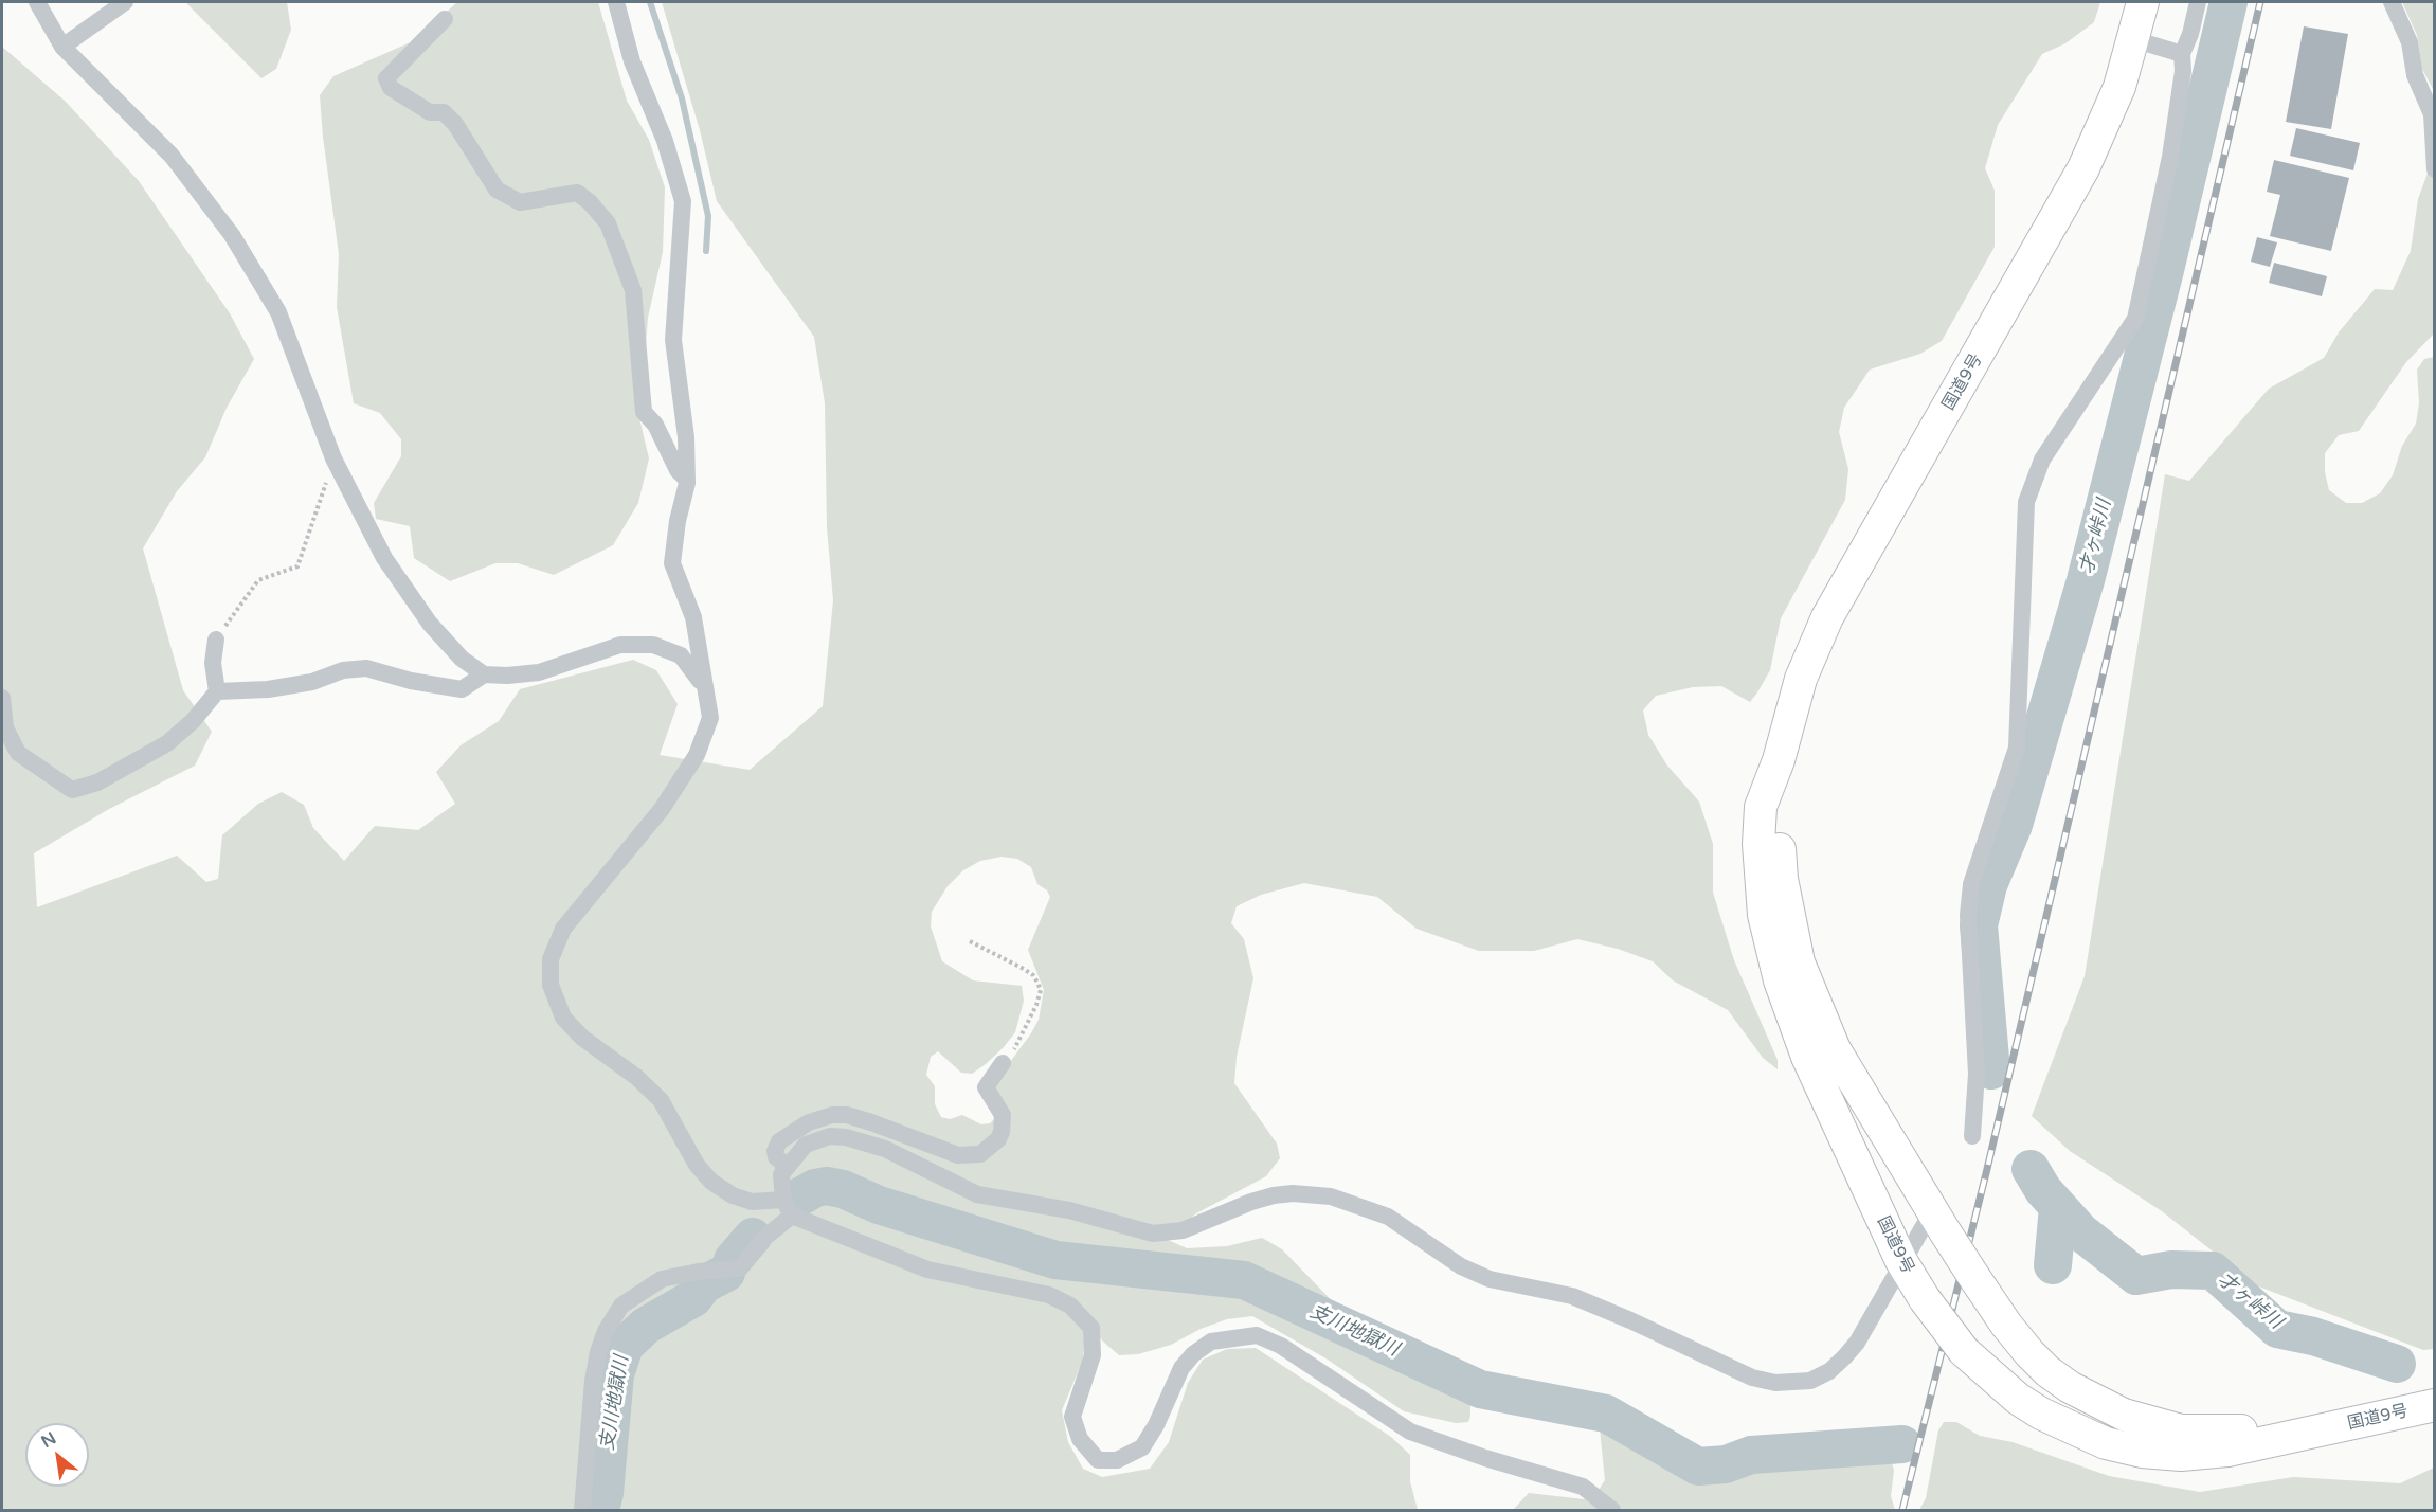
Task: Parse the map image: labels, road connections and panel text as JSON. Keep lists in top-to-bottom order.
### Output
{
  "streets": {
    "highway": ["国道9号"]
  },
  "water": ["才ヶ峠川", "支川地獄川"],
  "north": "top left"
}
